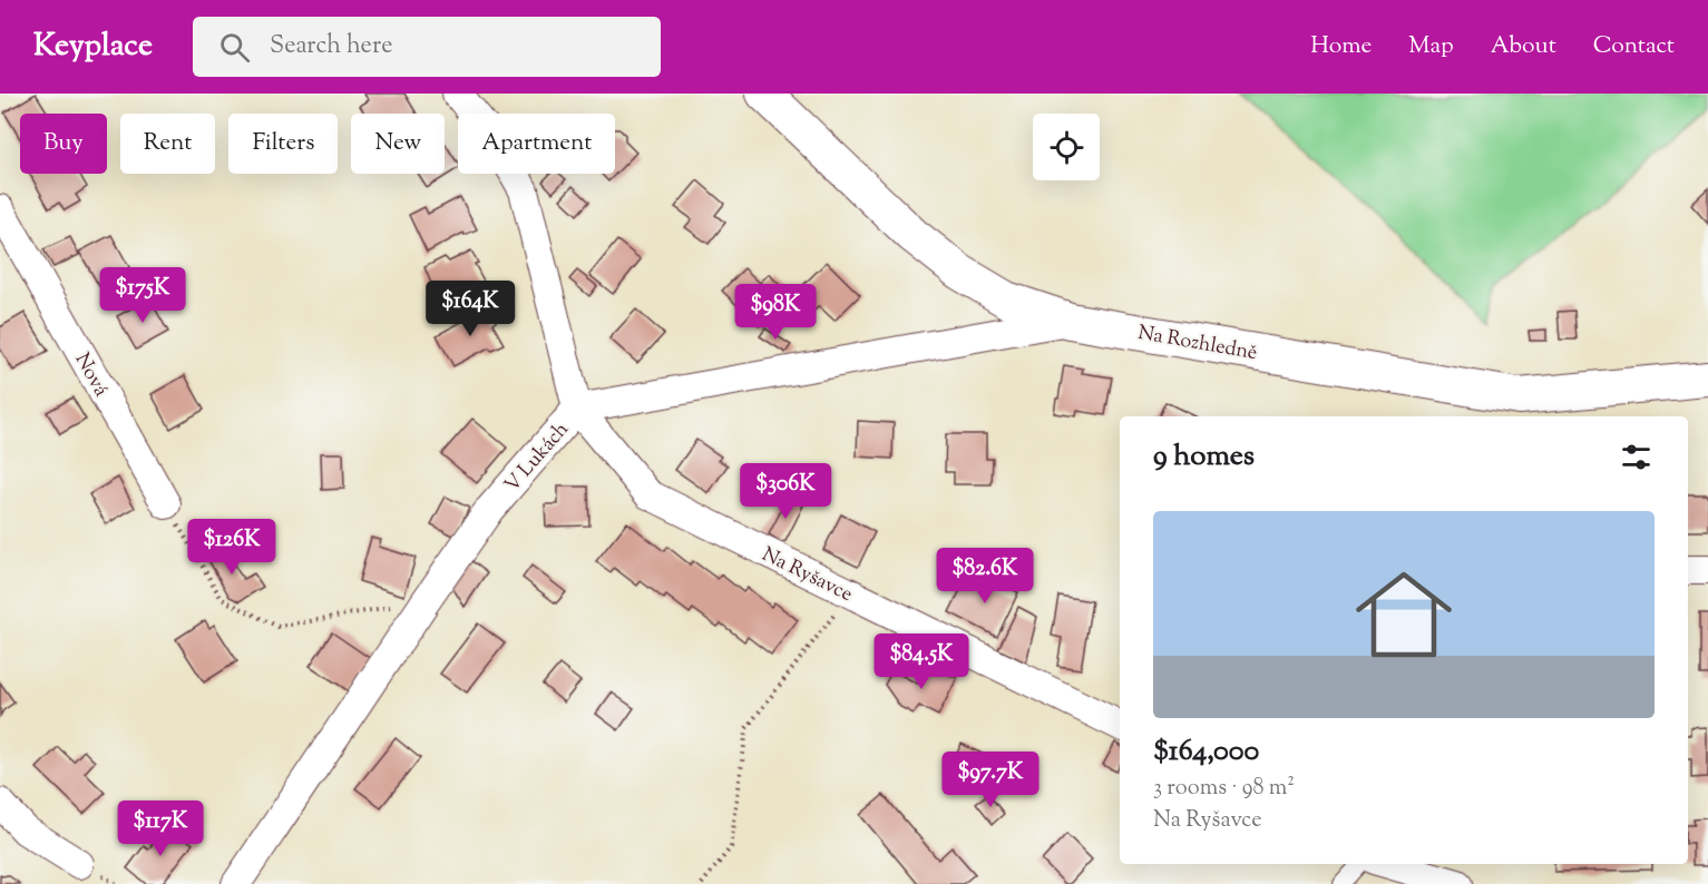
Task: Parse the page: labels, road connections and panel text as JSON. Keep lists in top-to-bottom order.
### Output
{
  "streets": {
    "street": [
      "Na Rozhledně",
      "Nová",
      "V Lukách",
      "Na Ryšavce"
    ]
  },
  "crossings": [
    ["Na Rozhledně", "V Lukách"],
    ["V Lukách", "Na Ryšavce"]
  ],
  "page": {
    "header": "Keyplace",
    "search": "Search here",
    "nav": [
      "Home",
      "Map",
      "About",
      "Contact"
    ],
    "chip": [
      "Buy",
      "Rent",
      "Filters",
      "New",
      "Apartment"
    ],
    "price": [
      "$175K",
      "$164K",
      "$98K",
      "$306K",
      "$126K",
      "$82.6K",
      "$84.5K",
      "$97.7K",
      "$117K"
    ],
    "heading": "9 homes",
    "list": [
      {
        "name": "$164,000",
        "note": "3 rooms · 98 m² · Na Ryšavce"
      }
    ]
  }
}
